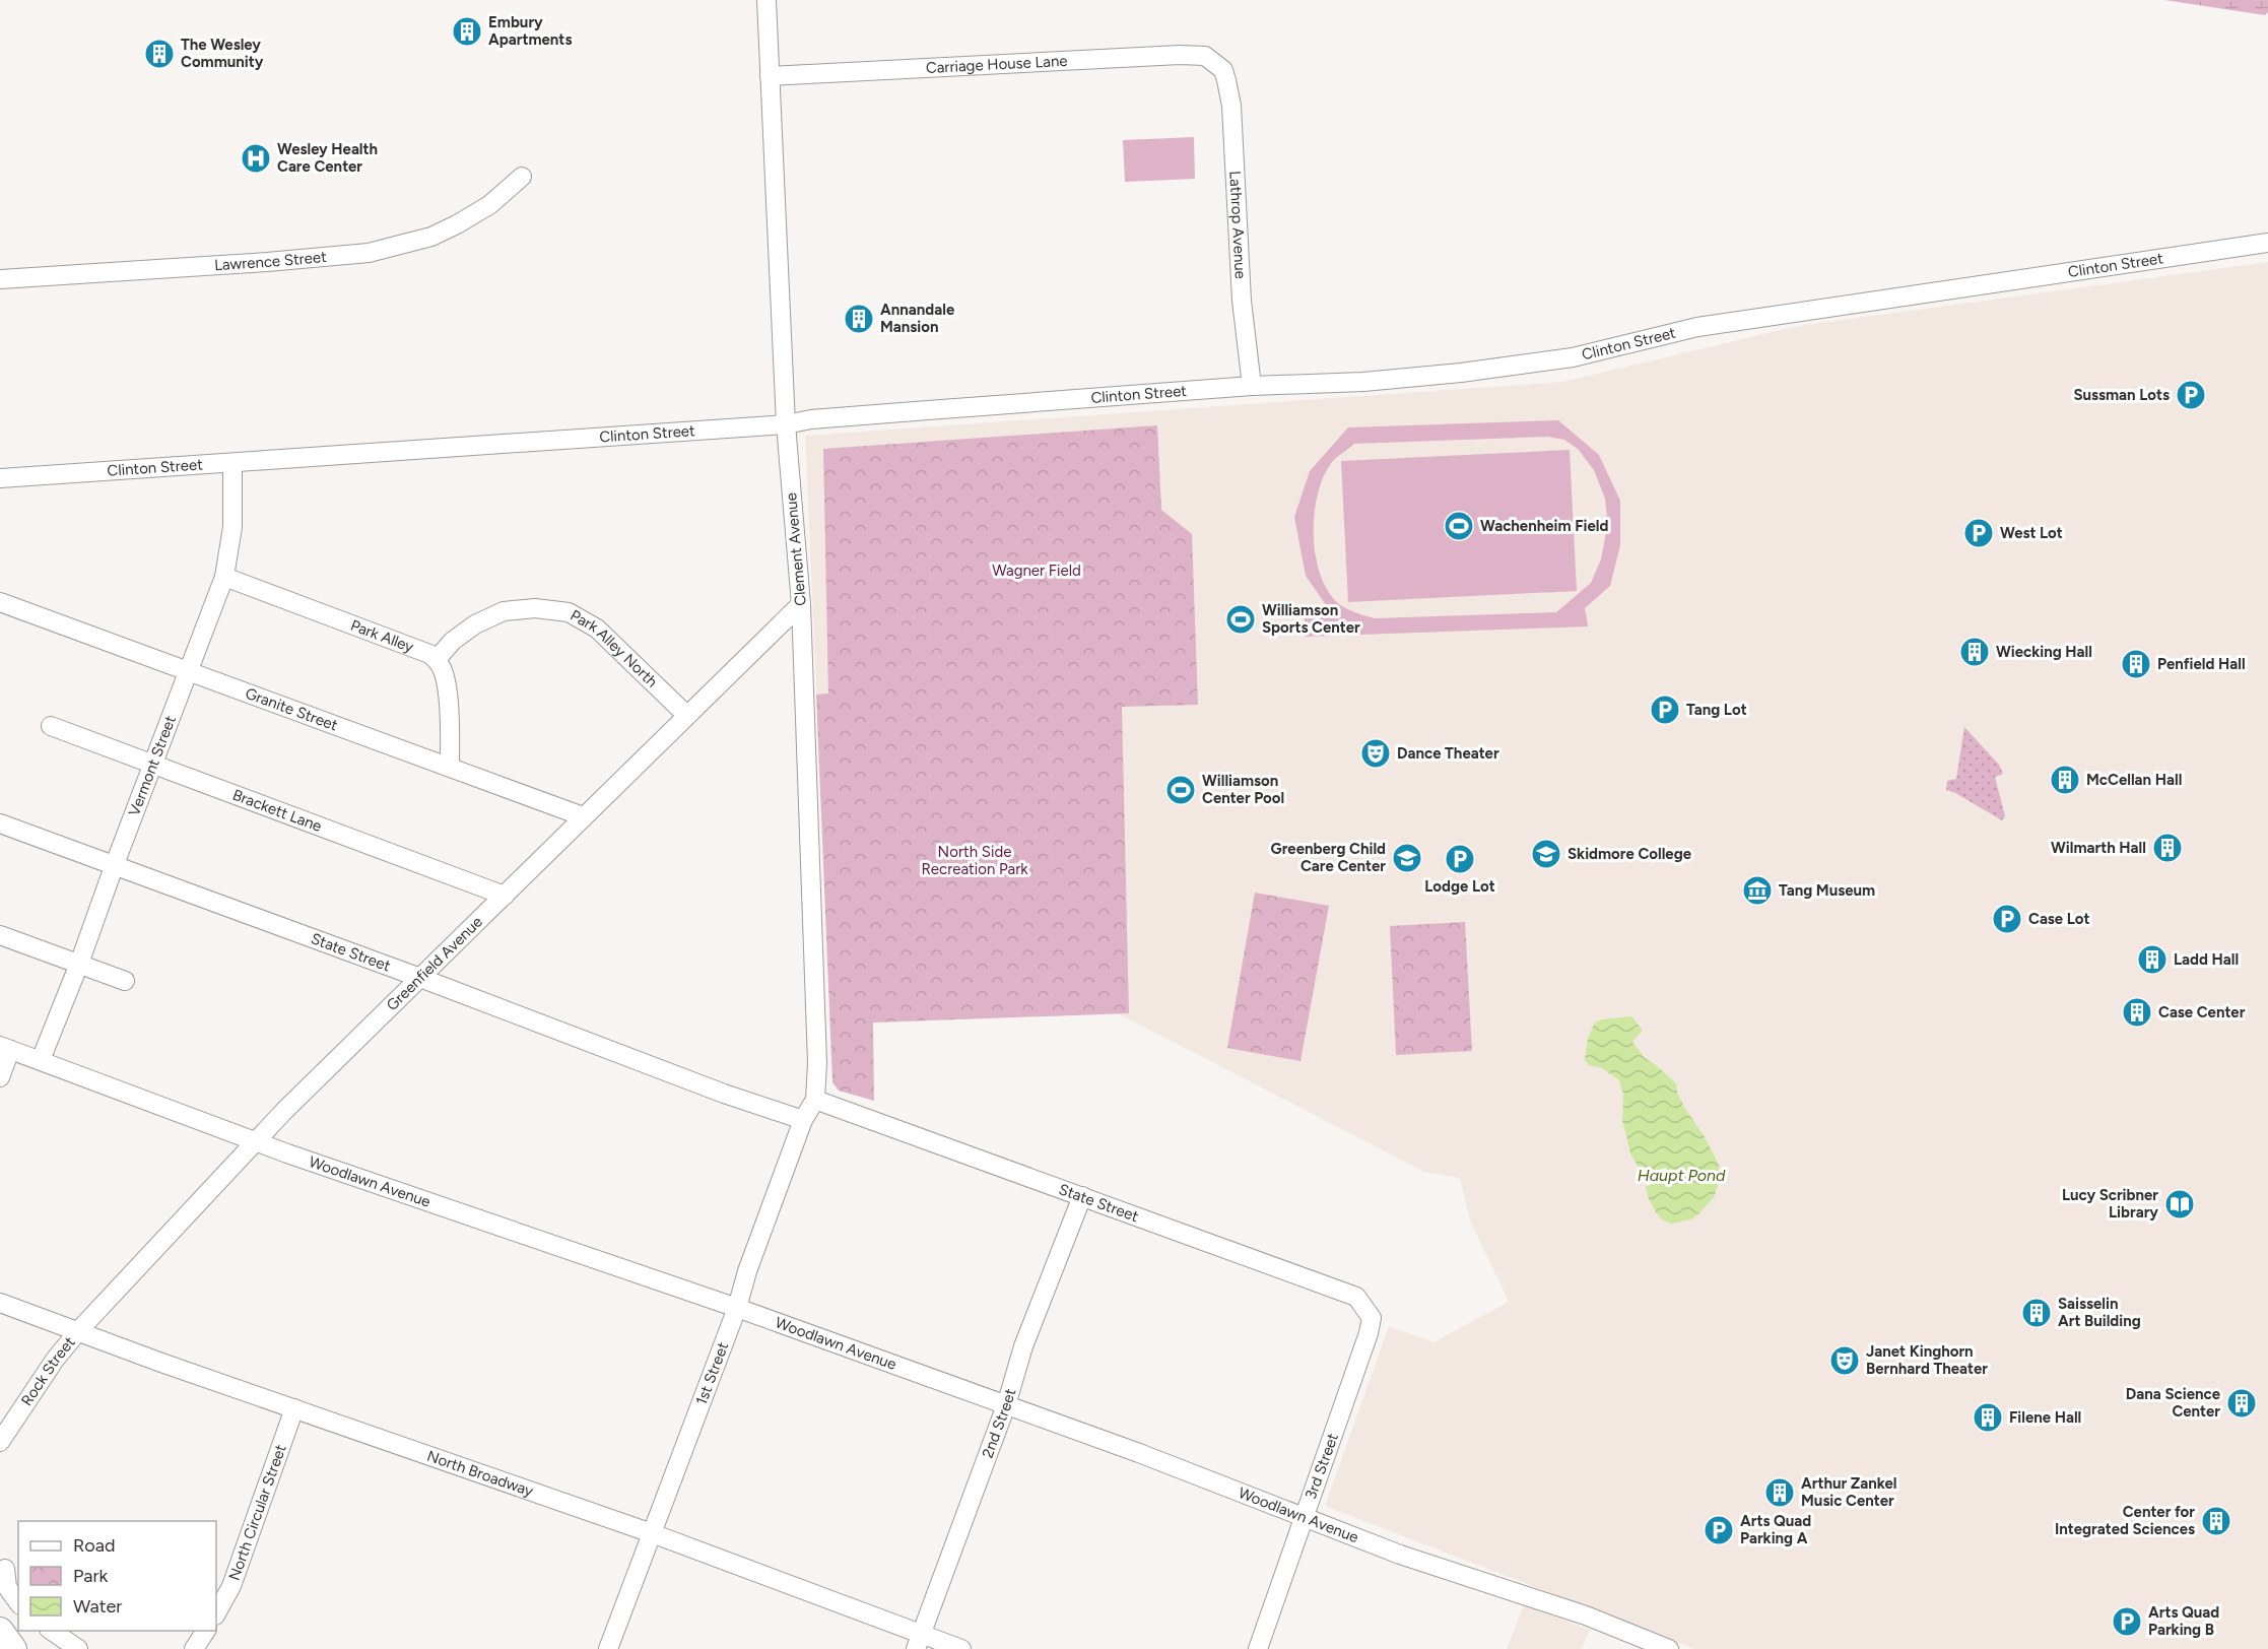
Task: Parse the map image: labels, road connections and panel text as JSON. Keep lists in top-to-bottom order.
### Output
{
  "streets": {
    "street": [
      "Carriage House Lane",
      "Lathrop Avenue",
      "Lawrence Street",
      "Clinton Street",
      "Clement Avenue",
      "Park Alley",
      "Park Alley North",
      "Granite Street",
      "Vermont Street",
      "Brackett Lane",
      "State Street",
      "Greenfield Avenue",
      "Woodlawn Avenue",
      "Rock Street",
      "1st Street",
      "2nd Street",
      "3rd Street",
      "North Broadway",
      "North Circular Street"
    ]
  },
  "crossings": [
    ["Carriage House Lane", "Lathrop Avenue"],
    ["Carriage House Lane", "Clement Avenue"],
    ["Lathrop Avenue", "Clinton Street"],
    ["Clinton Street", "Clement Avenue"],
    ["Clinton Street", "Vermont Street"],
    ["Clement Avenue", "State Street"],
    ["Clement Avenue", "Greenfield Avenue"],
    ["Clement Avenue", "1st Street"],
    ["Park Alley", "Park Alley North"],
    ["Park Alley", "Vermont Street"],
    ["Park Alley North", "Greenfield Avenue"],
    ["Granite Street", "Vermont Street"],
    ["Granite Street", "Greenfield Avenue"],
    ["Vermont Street", "Brackett Lane"],
    ["Vermont Street", "State Street"],
    ["Vermont Street", "Woodlawn Avenue"],
    ["Brackett Lane", "Greenfield Avenue"],
    ["State Street", "Greenfield Avenue"],
    ["State Street", "1st Street"],
    ["State Street", "2nd Street"],
    ["State Street", "3rd Street"],
    ["Greenfield Avenue", "Woodlawn Avenue"],
    ["Greenfield Avenue", "Rock Street"],
    ["Greenfield Avenue", "North Broadway"],
    ["Woodlawn Avenue", "1st Street"],
    ["Woodlawn Avenue", "2nd Street"],
    ["Woodlawn Avenue", "3rd Street"],
    ["Rock Street", "North Broadway"],
    ["1st Street", "North Broadway"],
    ["2nd Street", "North Broadway"],
    ["North Broadway", "North Circular Street"]
  ],
  "water": ["Haupt Pond"],
  "parks": ["Wagner Field", "North Side Recreation Park"],
  "places": {
    "building": [
      "Embury Apartments",
      "The Wesley Community",
      "Annandale Mansion",
      "Wiecking Hall",
      "Penfield Hall",
      "McCellan Hall",
      "Wilmarth Hall",
      "Ladd Hall",
      "Case Center",
      "Saisselin Art Building",
      "Dana Science Center",
      "Filene Hall",
      "Arthur Zankel Music Center",
      "Center for Integrated Sciences"
    ],
    "hospital": ["Wesley Health Care Center"],
    "parking": [
      "Sussman Lots",
      "West Lot",
      "Tang Lot",
      "Lodge Lot",
      "Case Lot",
      "Arts Quad Parking A",
      "Arts Quad Parking B"
    ],
    "sports": ["Wachenheim Field", "Williamson Sports Center", "Williamson Center Pool"],
    "theatre": ["Dance Theater", "Janet Kinghorn Bernhard Theater"],
    "school or university": ["Skidmore College", "Greenberg Child Care Center"],
    "museum": ["Tang Museum"],
    "library": ["Lucy Scribner Library"]
  },
  "legend": ["Road", "Park", "Water"]
}
